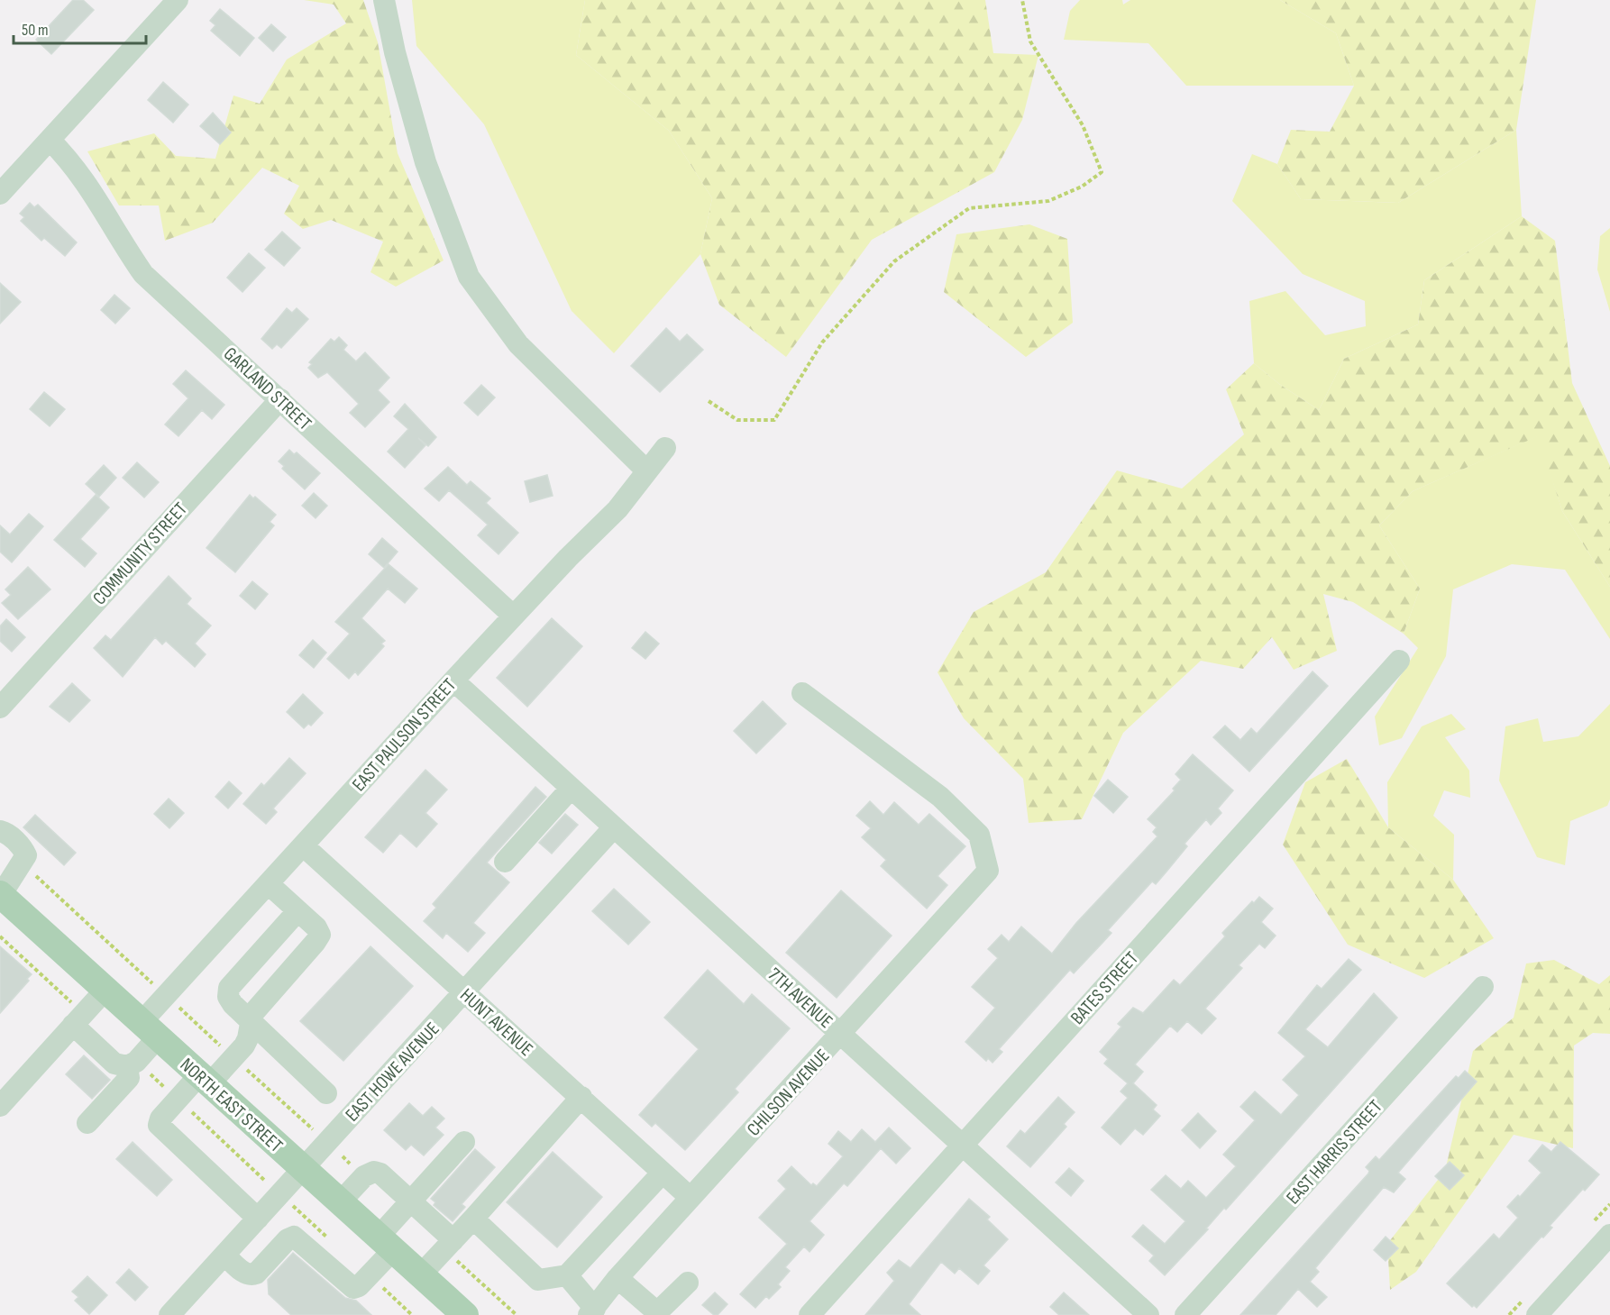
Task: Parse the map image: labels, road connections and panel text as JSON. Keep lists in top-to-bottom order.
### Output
{
  "streets": {
    "main road": ["NORTH EAST STREET"],
    "street": [
      "GARLAND STREET",
      "COMMUNITY STREET",
      "EAST PAULSON STREET",
      "BATES STREET",
      "7TH AVENUE",
      "HUNT AVENUE",
      "EAST HOWE AVENUE",
      "CHILSON AVENUE",
      "EAST HARRIS STREET"
    ]
  },
  "crossings": [
    ["GARLAND STREET", "COMMUNITY STREET"],
    ["GARLAND STREET", "EAST PAULSON STREET"],
    ["EAST PAULSON STREET", "7TH AVENUE"],
    ["EAST PAULSON STREET", "HUNT AVENUE"],
    ["EAST PAULSON STREET", "NORTH EAST STREET"],
    ["BATES STREET", "7TH AVENUE"],
    ["7TH AVENUE", "EAST HOWE AVENUE"],
    ["7TH AVENUE", "CHILSON AVENUE"],
    ["HUNT AVENUE", "EAST HOWE AVENUE"],
    ["HUNT AVENUE", "CHILSON AVENUE"],
    ["EAST HOWE AVENUE", "NORTH EAST STREET"]
  ],
  "scale_bar": "50 m"
}
